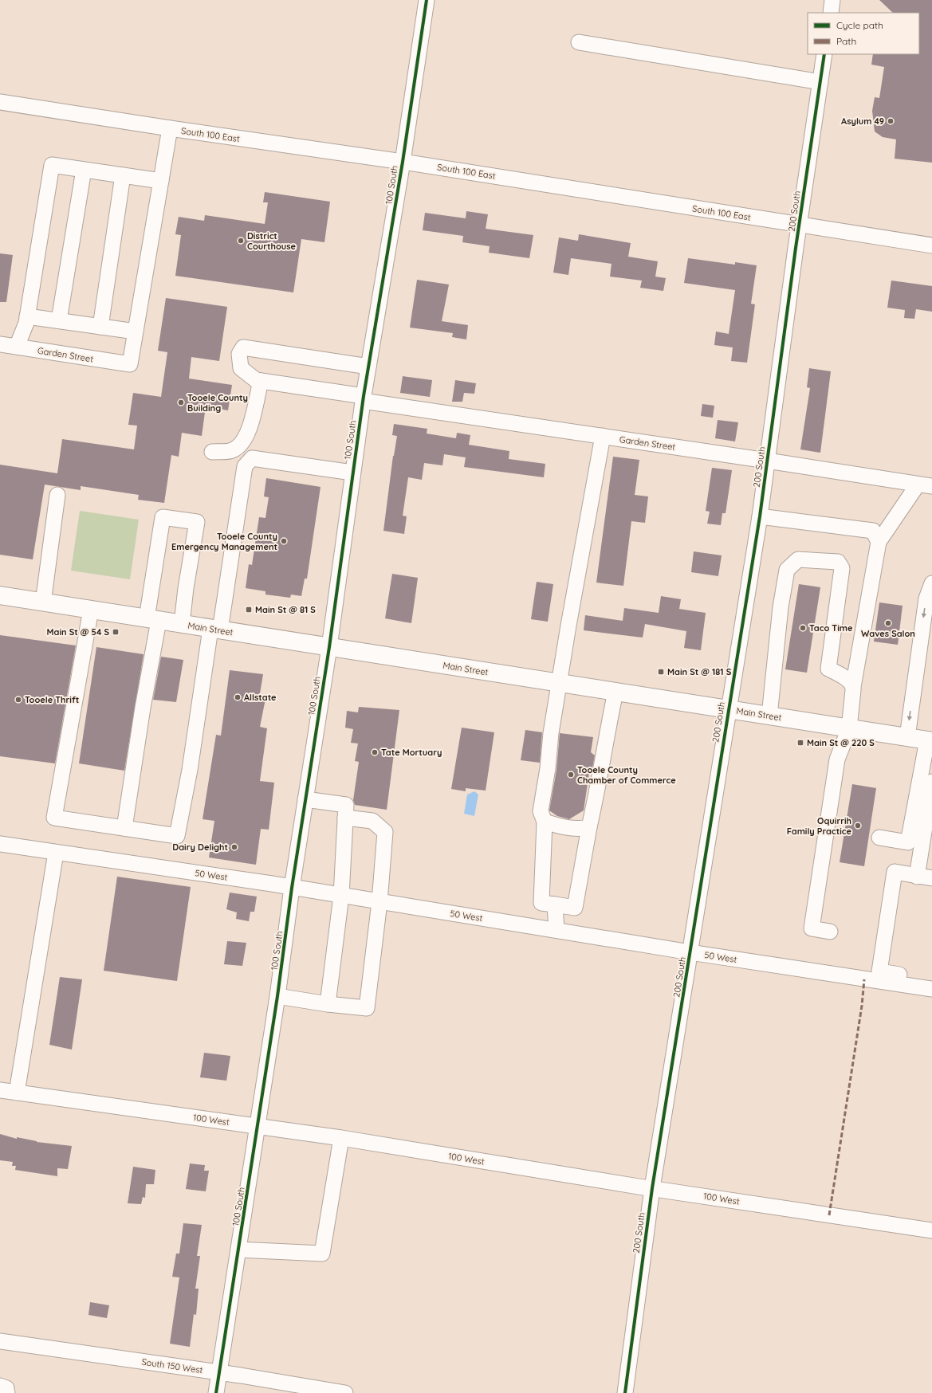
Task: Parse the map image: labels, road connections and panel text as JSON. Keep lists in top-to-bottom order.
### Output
{
  "streets": {
    "highway": ["Main Street"],
    "street": [
      "South 100 East",
      "100 South",
      "200 South",
      "Garden Street",
      "50 West",
      "100 West",
      "South 150 West"
    ]
  },
  "crossings": [
    ["South 100 East", "100 South"],
    ["South 100 East", "200 South"],
    ["100 South", "Garden Street"],
    ["100 South", "Main Street"],
    ["100 South", "50 West"],
    ["100 South", "100 West"],
    ["100 South", "South 150 West"],
    ["200 South", "Garden Street"],
    ["200 South", "Main Street"],
    ["200 South", "50 West"],
    ["200 South", "100 West"]
  ],
  "places": {
    "other": [
      "Asylum 49",
      "District Courthouse",
      "Tooele County Building",
      "Tooele County Emergency Management",
      "Waves Salon",
      "Taco Time",
      "Allstate",
      "Tooele Thrift",
      "Tate Mortuary",
      "Tooele County Chamber of Commerce",
      "Oquirrih Family Practice",
      "Dairy Delight"
    ],
    "transit": [
      "Main St @ 81 S",
      "Main St @ 54 S",
      "Main St @ 181 S",
      "Main St @ 220 S"
    ]
  },
  "legend": ["Cycle path", "Path"]
}
